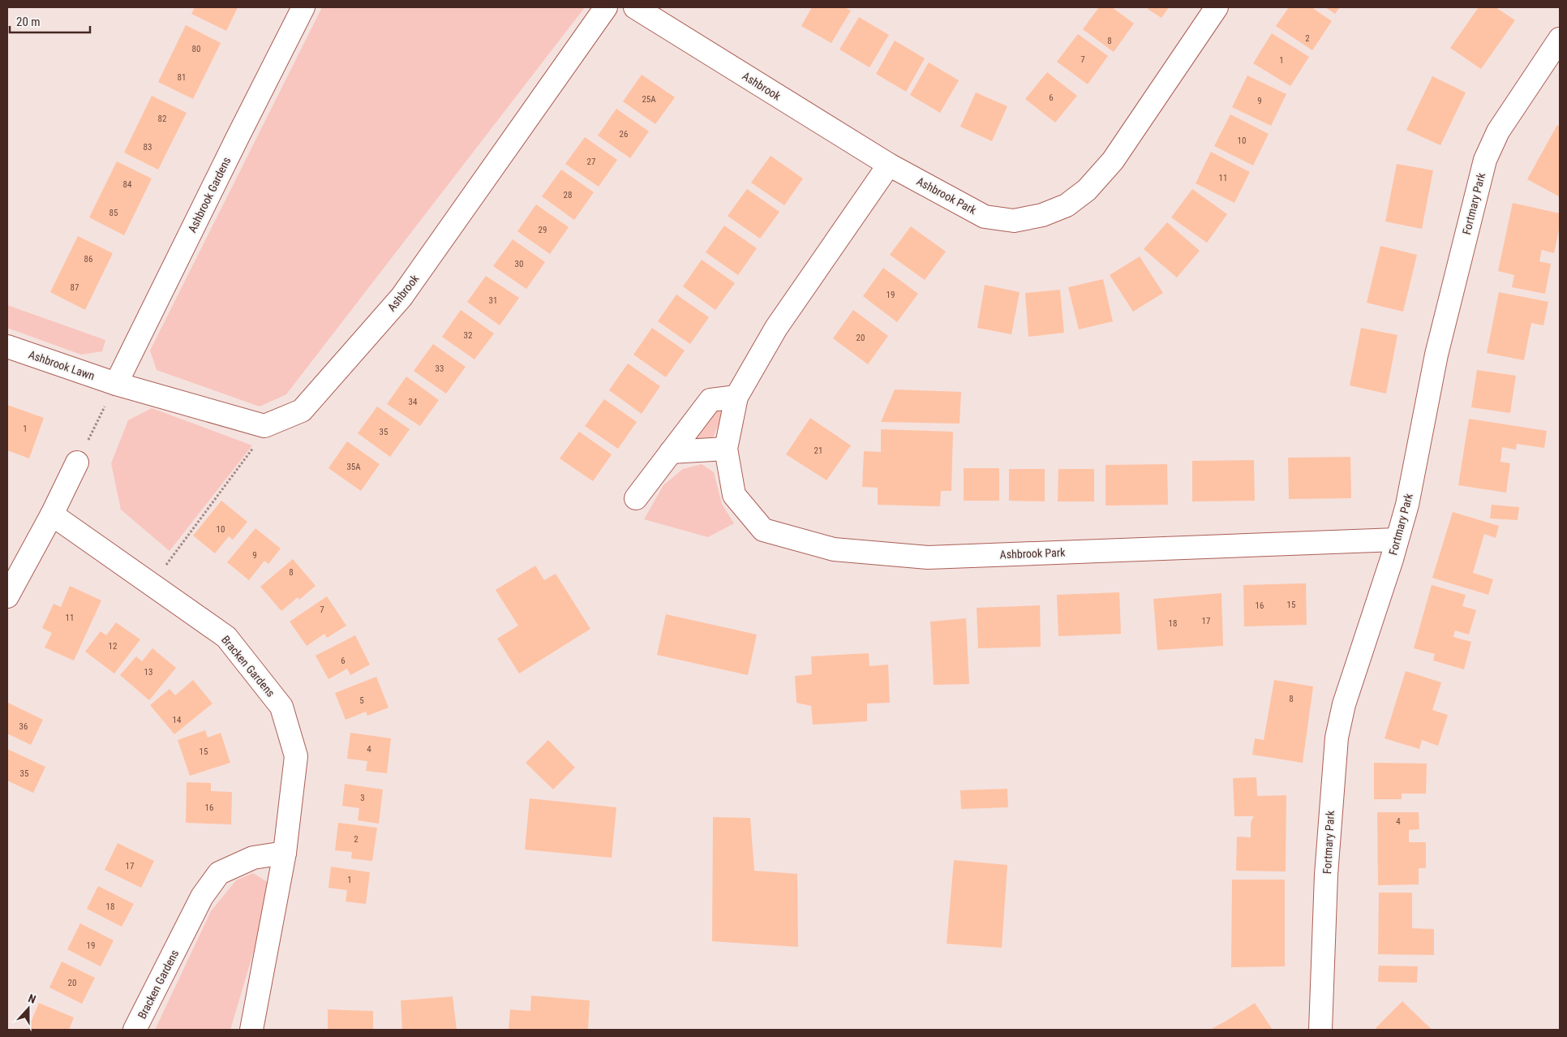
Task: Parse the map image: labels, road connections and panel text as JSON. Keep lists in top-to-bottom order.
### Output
{
  "streets": {
    "street": [
      "Ashbrook",
      "Ashbrook Gardens",
      "Ashbrook Park",
      "Fortmary Park",
      "Ashbrook Lawn",
      "Bracken Gardens"
    ]
  },
  "crossings": [
    ["Ashbrook", "Ashbrook Gardens"],
    ["Ashbrook", "Ashbrook Park"],
    ["Ashbrook", "Ashbrook Lawn"],
    ["Ashbrook Gardens", "Ashbrook Lawn"],
    ["Ashbrook Park", "Fortmary Park"]
  ],
  "house_numbers": [
    "2",
    "8",
    "80",
    "7",
    "1",
    "81",
    "6",
    "25A",
    "9",
    "82",
    "26",
    "10",
    "83",
    "27",
    "11",
    "84",
    "28",
    "85",
    "29",
    "86",
    "30",
    "87",
    "19",
    "31",
    "32",
    "20",
    "33",
    "34",
    "1",
    "35",
    "21",
    "35A",
    "10",
    "9",
    "8",
    "15",
    "16",
    "7",
    "11",
    "17",
    "18",
    "12",
    "6",
    "13",
    "8",
    "5",
    "14",
    "36",
    "4",
    "15",
    "35",
    "3",
    "16",
    "4",
    "2",
    "17",
    "1",
    "18",
    "19",
    "20"
  ],
  "scale_bar": "20 m",
  "north": "top"
}
